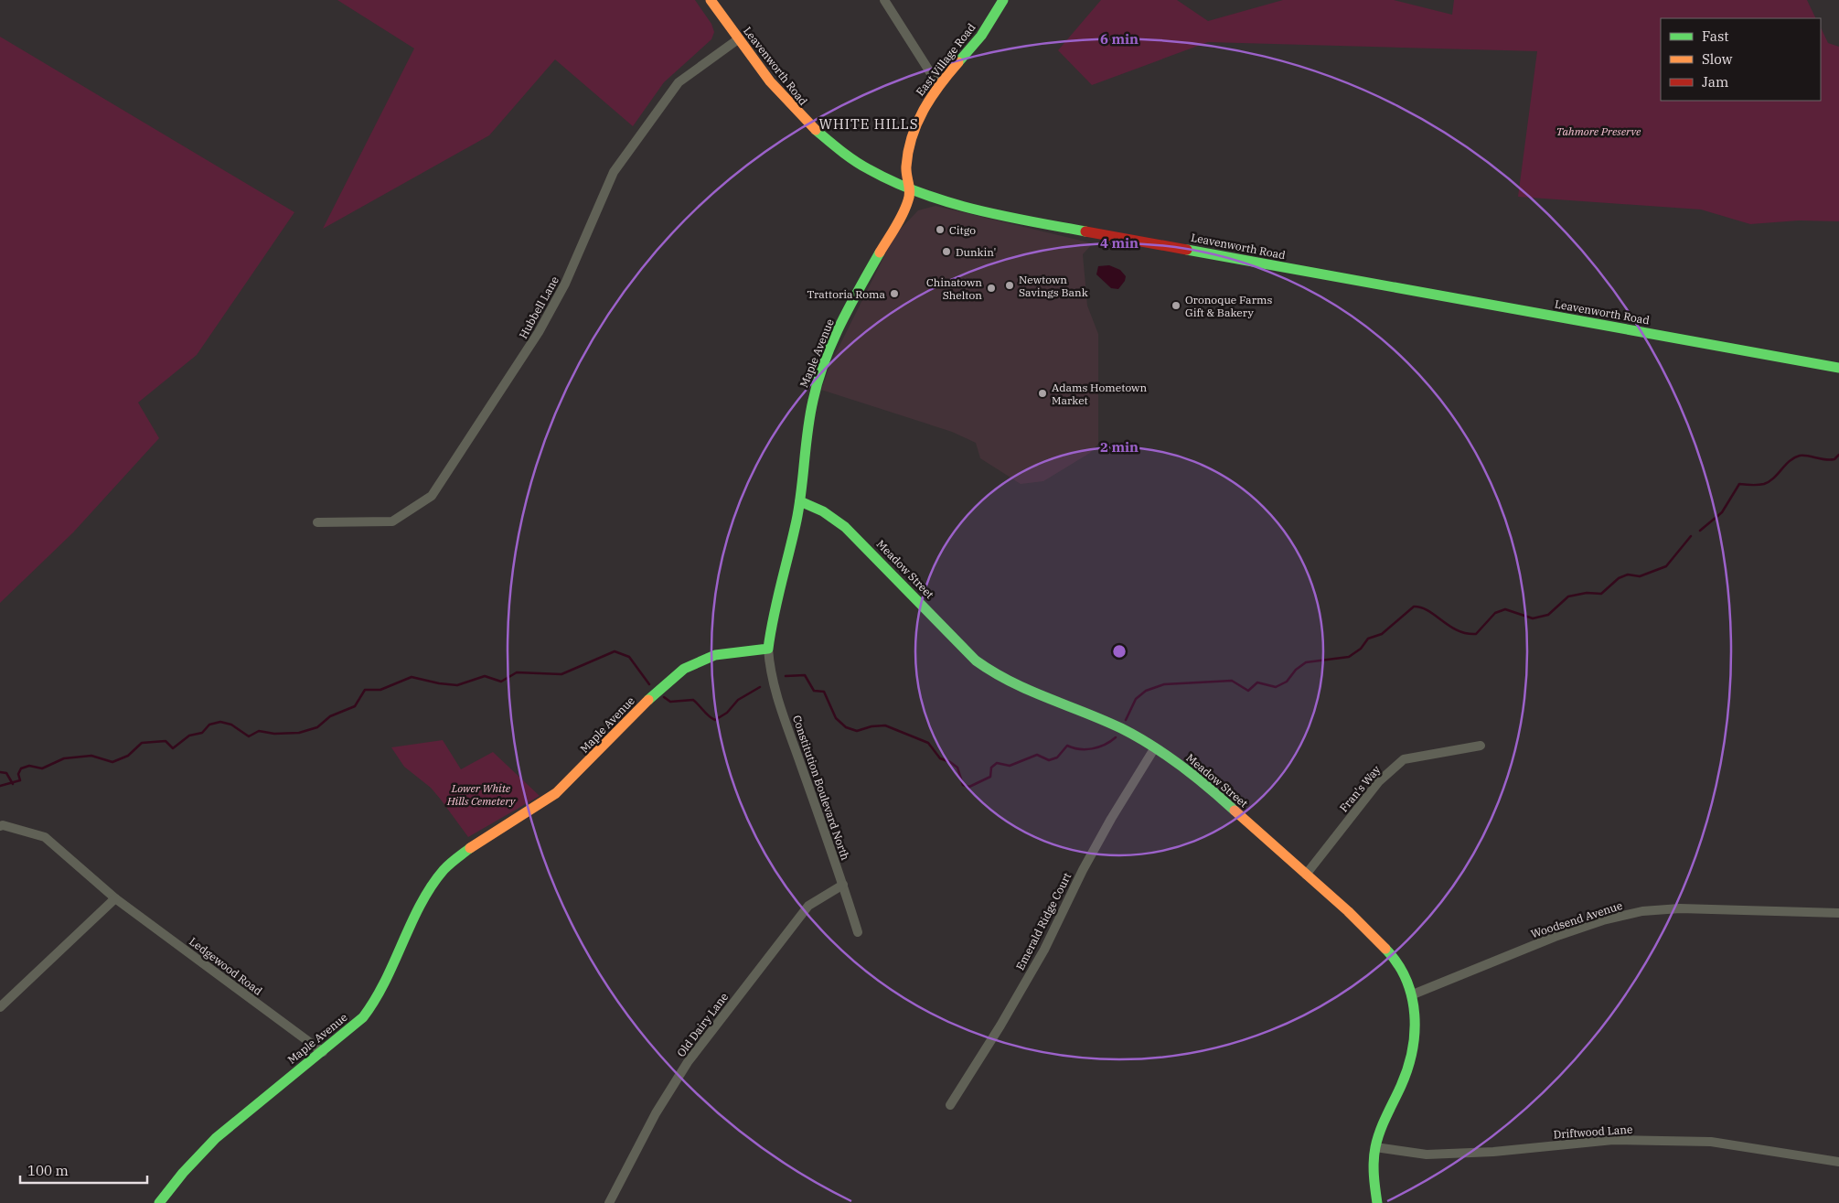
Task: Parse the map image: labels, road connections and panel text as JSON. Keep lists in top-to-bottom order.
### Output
{
  "streets": {
    "main road": [
      "East Village Road",
      "Leavenworth Road",
      "Maple Avenue",
      "Meadow Street"
    ],
    "street": [
      "Hubbell Lane",
      "Constitution Boulevard North",
      "Fran's Way",
      "Woodsend Avenue",
      "Emerald Ridge Court",
      "Ledgewood Road",
      "Old Dairy Lane",
      "Driftwood Lane"
    ]
  },
  "crossings": [
    ["East Village Road", "Leavenworth Road"],
    ["East Village Road", "Maple Avenue"],
    ["Leavenworth Road", "Hubbell Lane"],
    ["Leavenworth Road", "Maple Avenue"],
    ["Maple Avenue", "Meadow Street"],
    ["Maple Avenue", "Constitution Boulevard North"],
    ["Maple Avenue", "Ledgewood Road"],
    ["Meadow Street", "Fran's Way"],
    ["Meadow Street", "Woodsend Avenue"],
    ["Meadow Street", "Emerald Ridge Court"],
    ["Meadow Street", "Driftwood Lane"],
    ["Constitution Boulevard North", "Old Dairy Lane"]
  ],
  "districts": ["WHITE HILLS"],
  "parks": ["Tahmore Preserve", "Lower White Hills Cemetery"],
  "places": [
    "Citgo",
    "Dunkin'",
    "Newtown Savings Bank",
    "Chinatown Shelton",
    "Trattoria Roma",
    "Oronoque Farms Gift & Bakery",
    "Adams Hometown Market"
  ],
  "legend": ["Fast", "Slow", "Jam"],
  "scale_bar": "100 m",
  "rings": ["6 min", "4 min", "2 min"]
}
